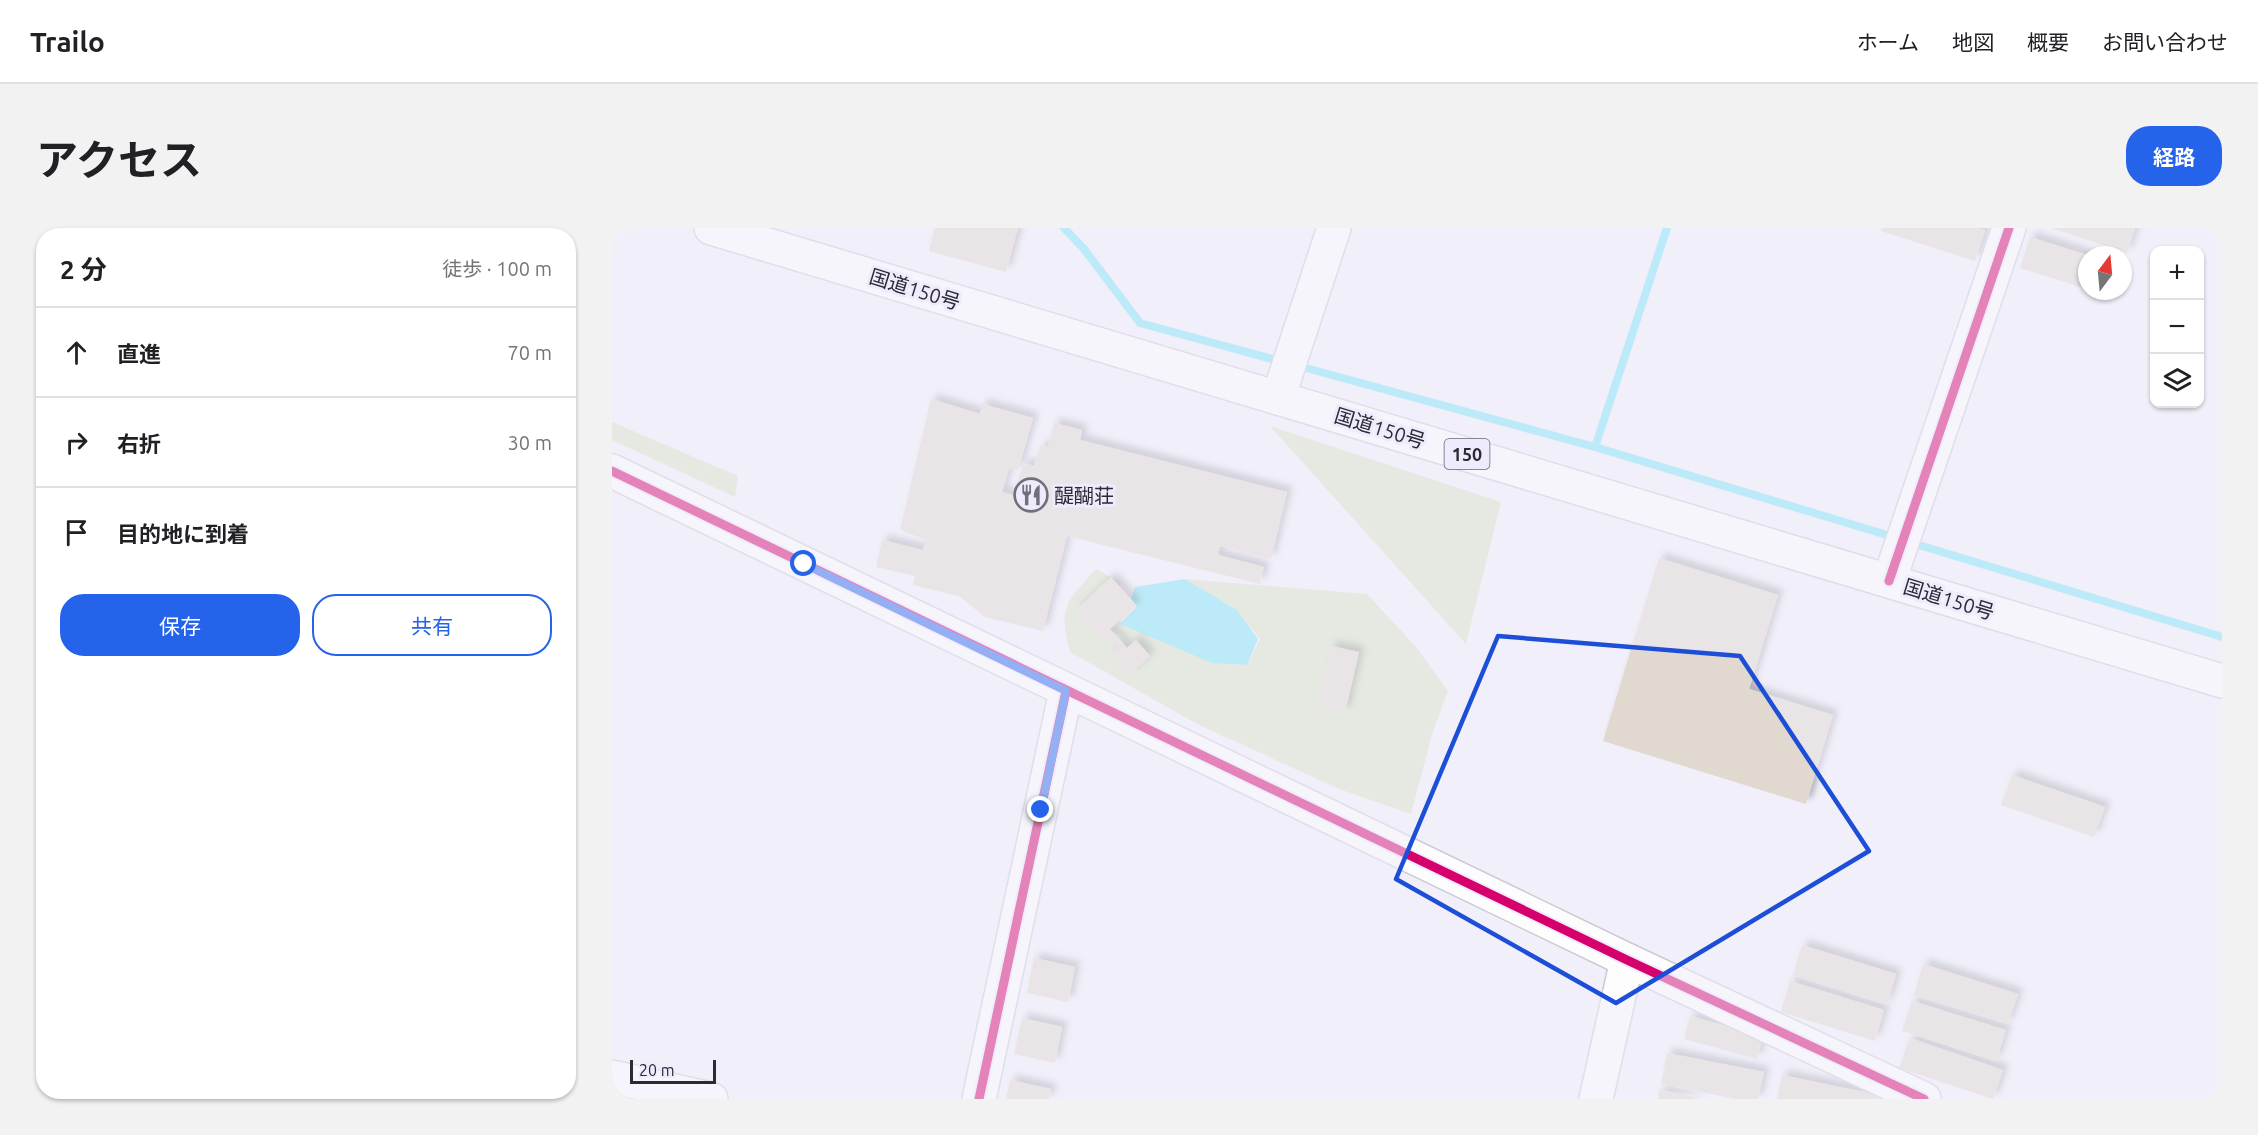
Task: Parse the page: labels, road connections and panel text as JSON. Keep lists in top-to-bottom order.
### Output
{
  "streets": {
    "main road": ["国道150号", "150"]
  },
  "places": {
    "restaurant": ["醍醐荘"]
  },
  "scale_bar": "20 m",
  "north": "top",
  "page": {
    "header": "Trailo",
    "nav": [
      "ホーム",
      "地図",
      "概要",
      "お問い合わせ"
    ],
    "title": "アクセス",
    "buttons": [
      "経路",
      ["保存", "共有"]
    ],
    "heading": ["2 分", "徒歩 · 100 m"],
    "map_buttons": ["+", "−"],
    "list": [
      ["直進", "70 m"],
      ["右折", "30 m"],
      "目的地に到着"
    ],
    "scale": "20 m"
  }
}
